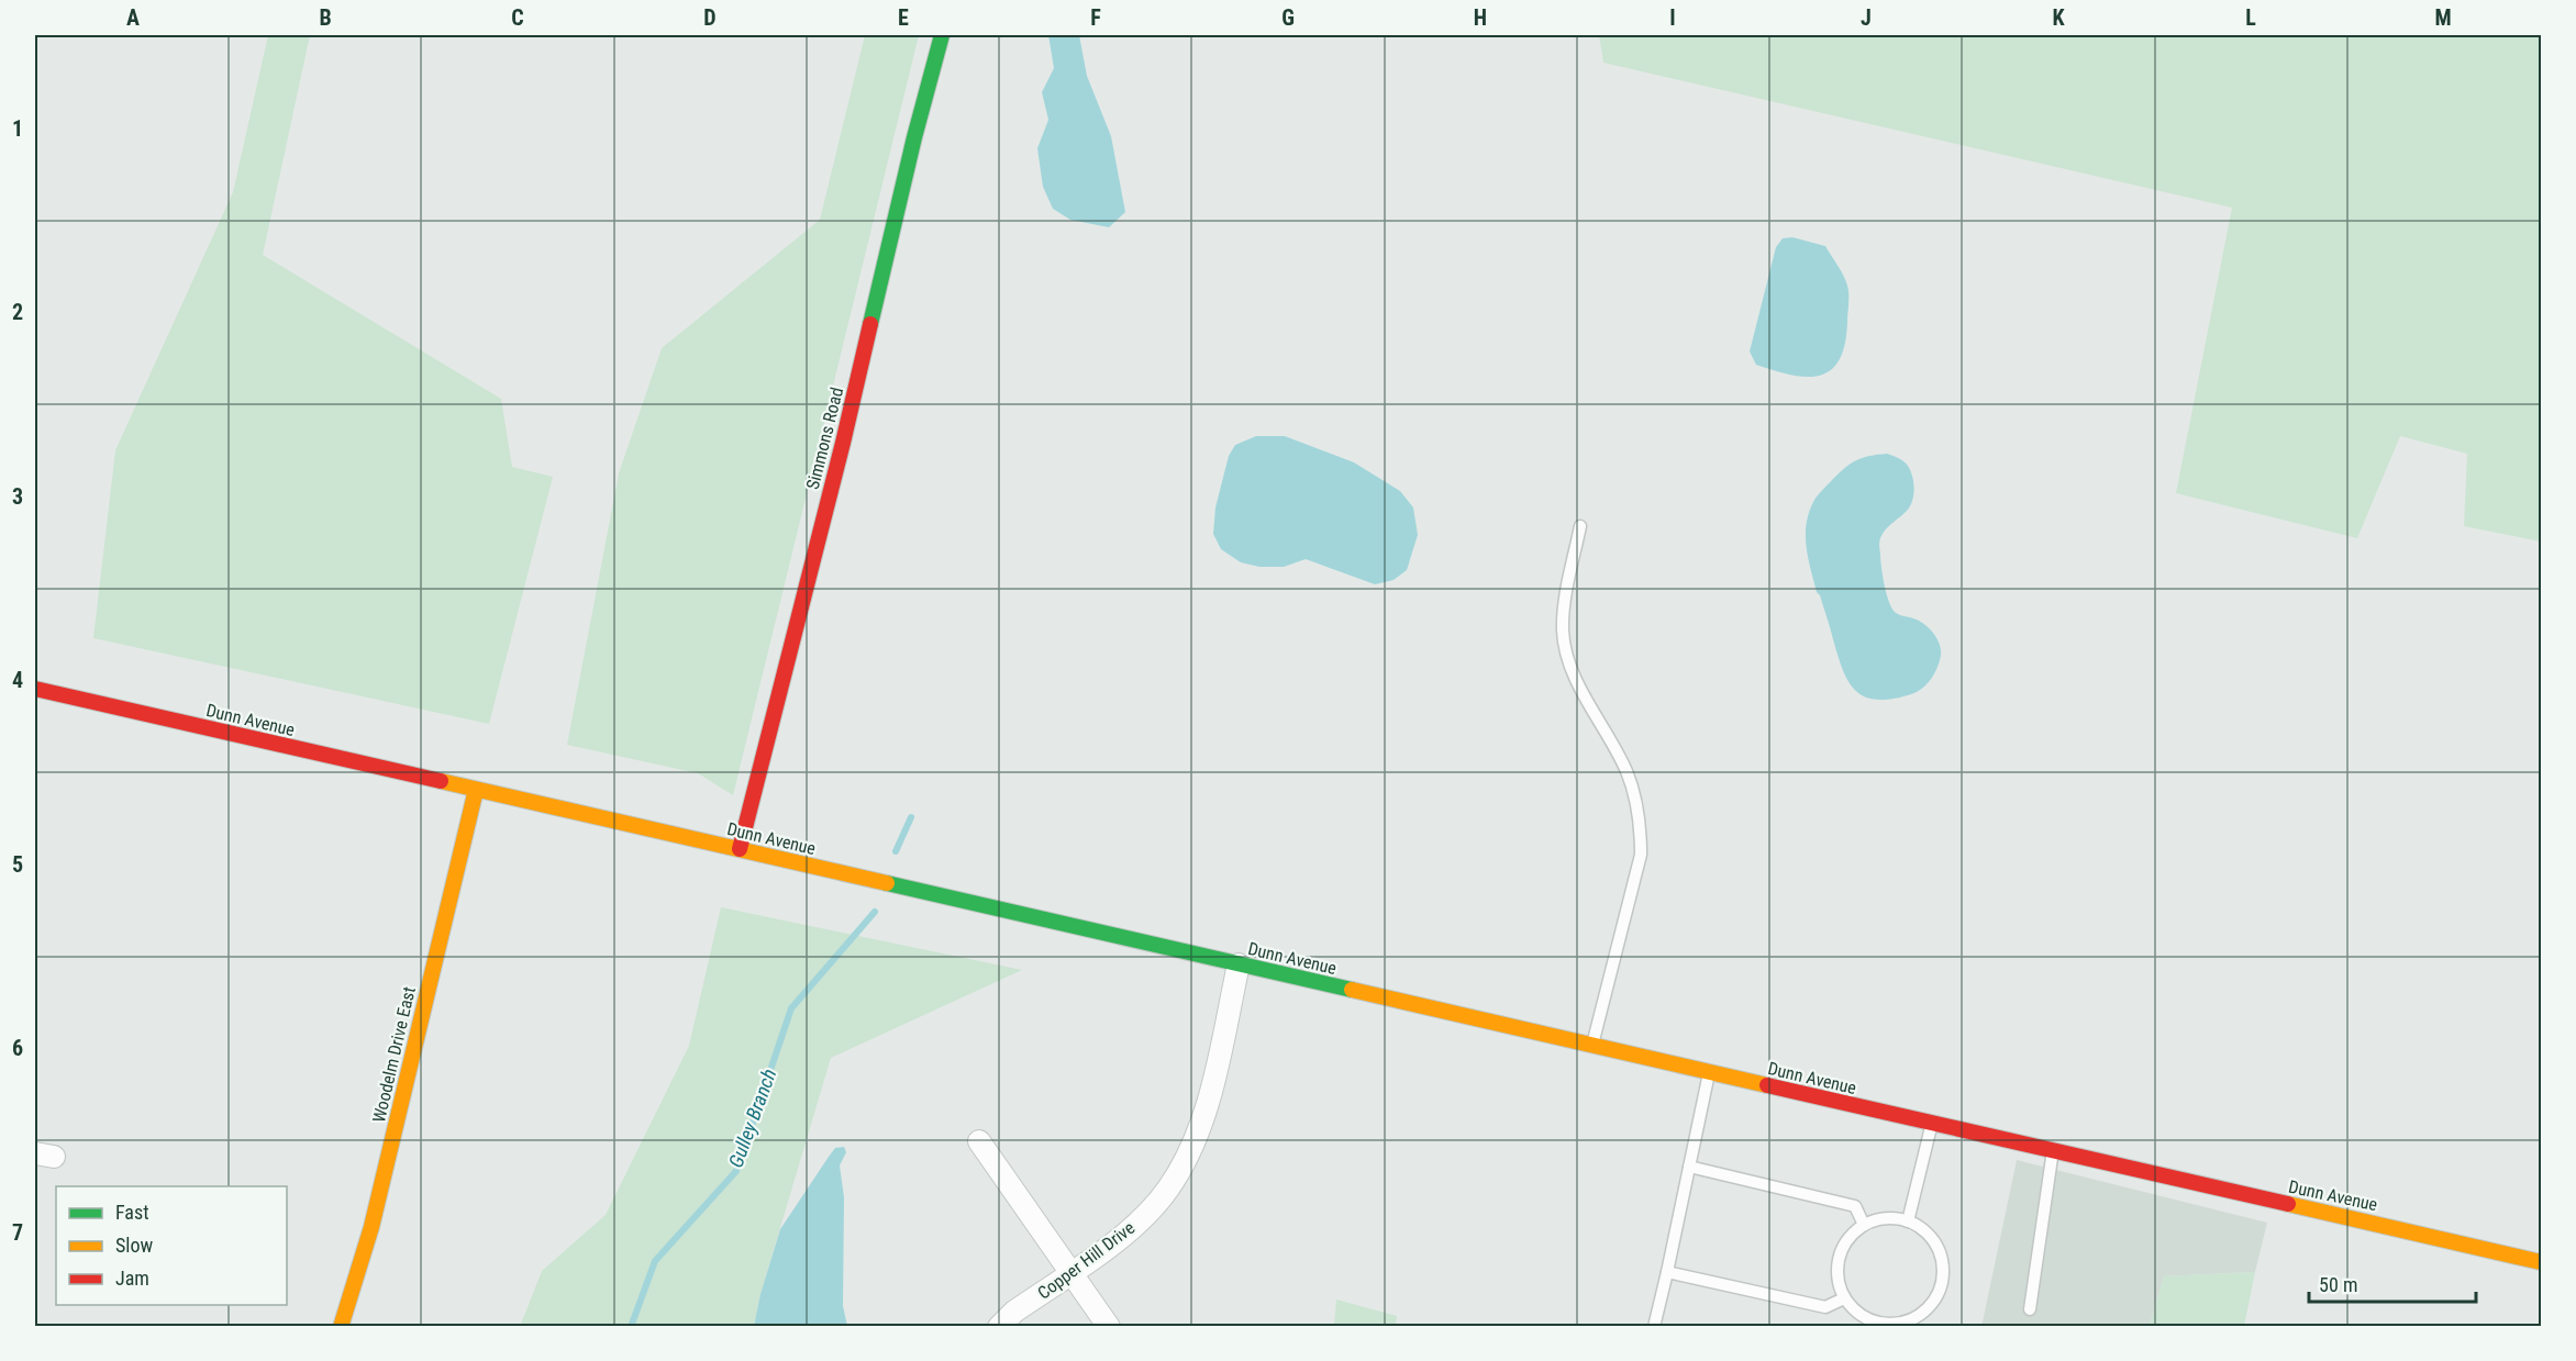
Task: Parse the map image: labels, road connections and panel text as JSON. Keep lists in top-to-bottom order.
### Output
{
  "streets": {
    "main road": ["Simmons Road", "Dunn Avenue", "Woodelm Drive East"],
    "street": ["Copper Hill Drive"]
  },
  "crossings": [
    ["Simmons Road", "Dunn Avenue"],
    ["Dunn Avenue", "Woodelm Drive East"],
    ["Dunn Avenue", "Copper Hill Drive"]
  ],
  "water": ["Gulley Branch"],
  "legend": ["Fast", "Slow", "Jam"],
  "scale_bar": "50 m",
  "grid": {
    "columns": [
      "A",
      "B",
      "C",
      "D",
      "E",
      "F",
      "G",
      "H",
      "I",
      "J",
      "K",
      "L",
      "M"
    ],
    "rows": [
      "1",
      "2",
      "3",
      "4",
      "5",
      "6",
      "7"
    ]
  }
}
